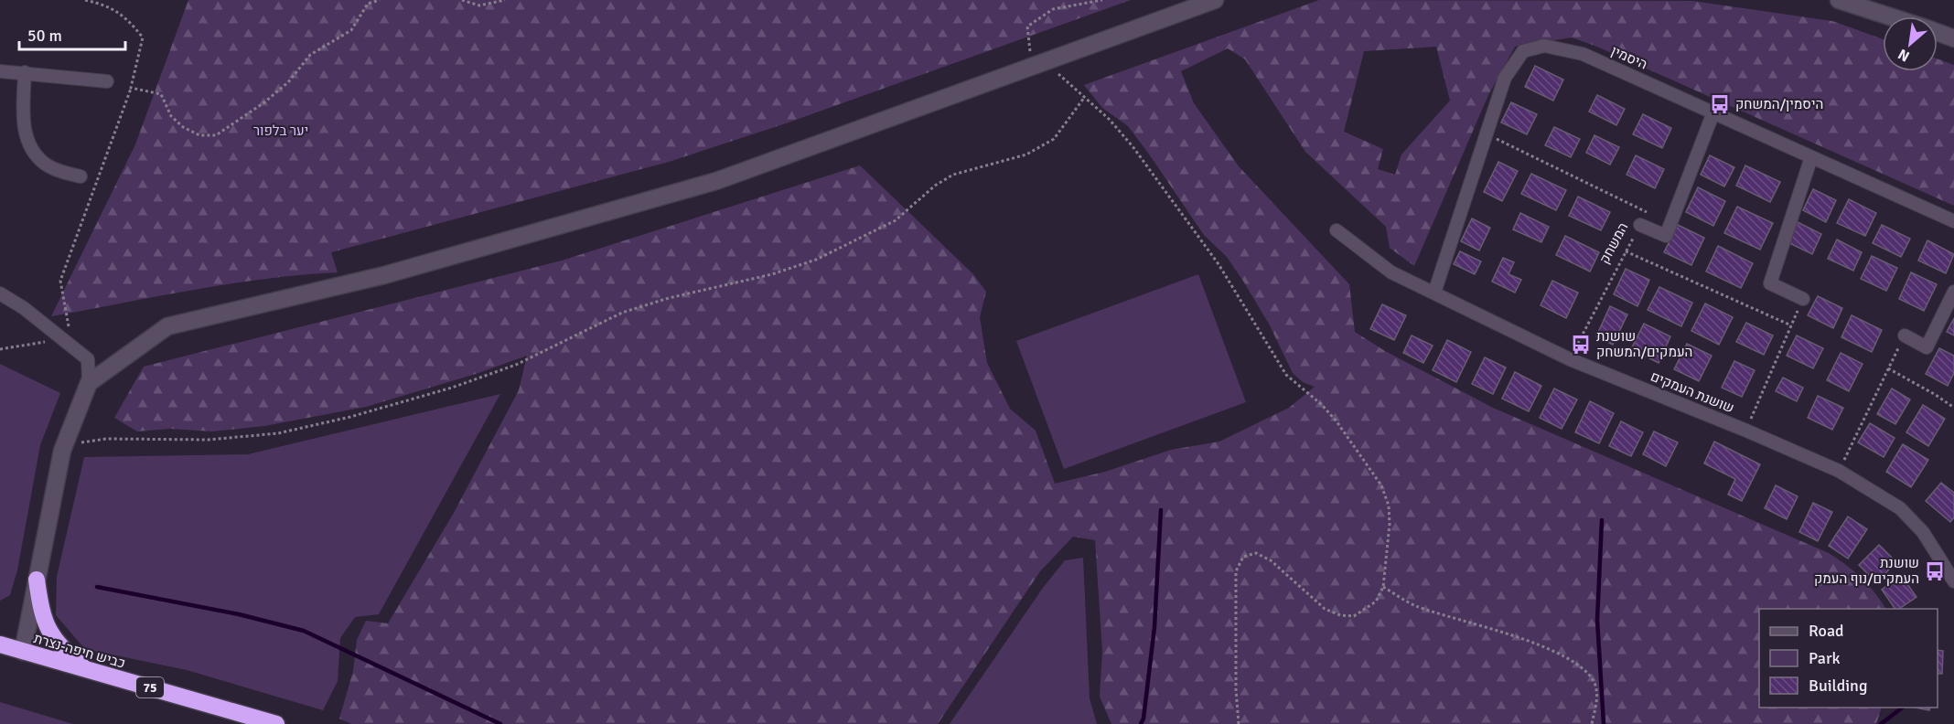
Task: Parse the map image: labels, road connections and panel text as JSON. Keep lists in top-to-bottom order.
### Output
{
  "streets": {
    "highway": ["כביש חיפה-נצרת", "75"],
    "street": ["היסמין", "המשחק", "שושנת העמקים"]
  },
  "crossings": [
    ["היסמין", "המשחק"],
    ["היסמין", "שושנת העמקים"],
    ["המשחק", "שושנת העמקים"]
  ],
  "parks": ["יער בלפור"],
  "places": {
    "bus stop": ["היסמין/המשחק", "שושנת העמקים/המשחק", "שושנת העמקים/נוף העמק"]
  },
  "legend": ["Road", "Park", "Building"],
  "scale_bar": "50 m",
  "north": "bottom left"
}
